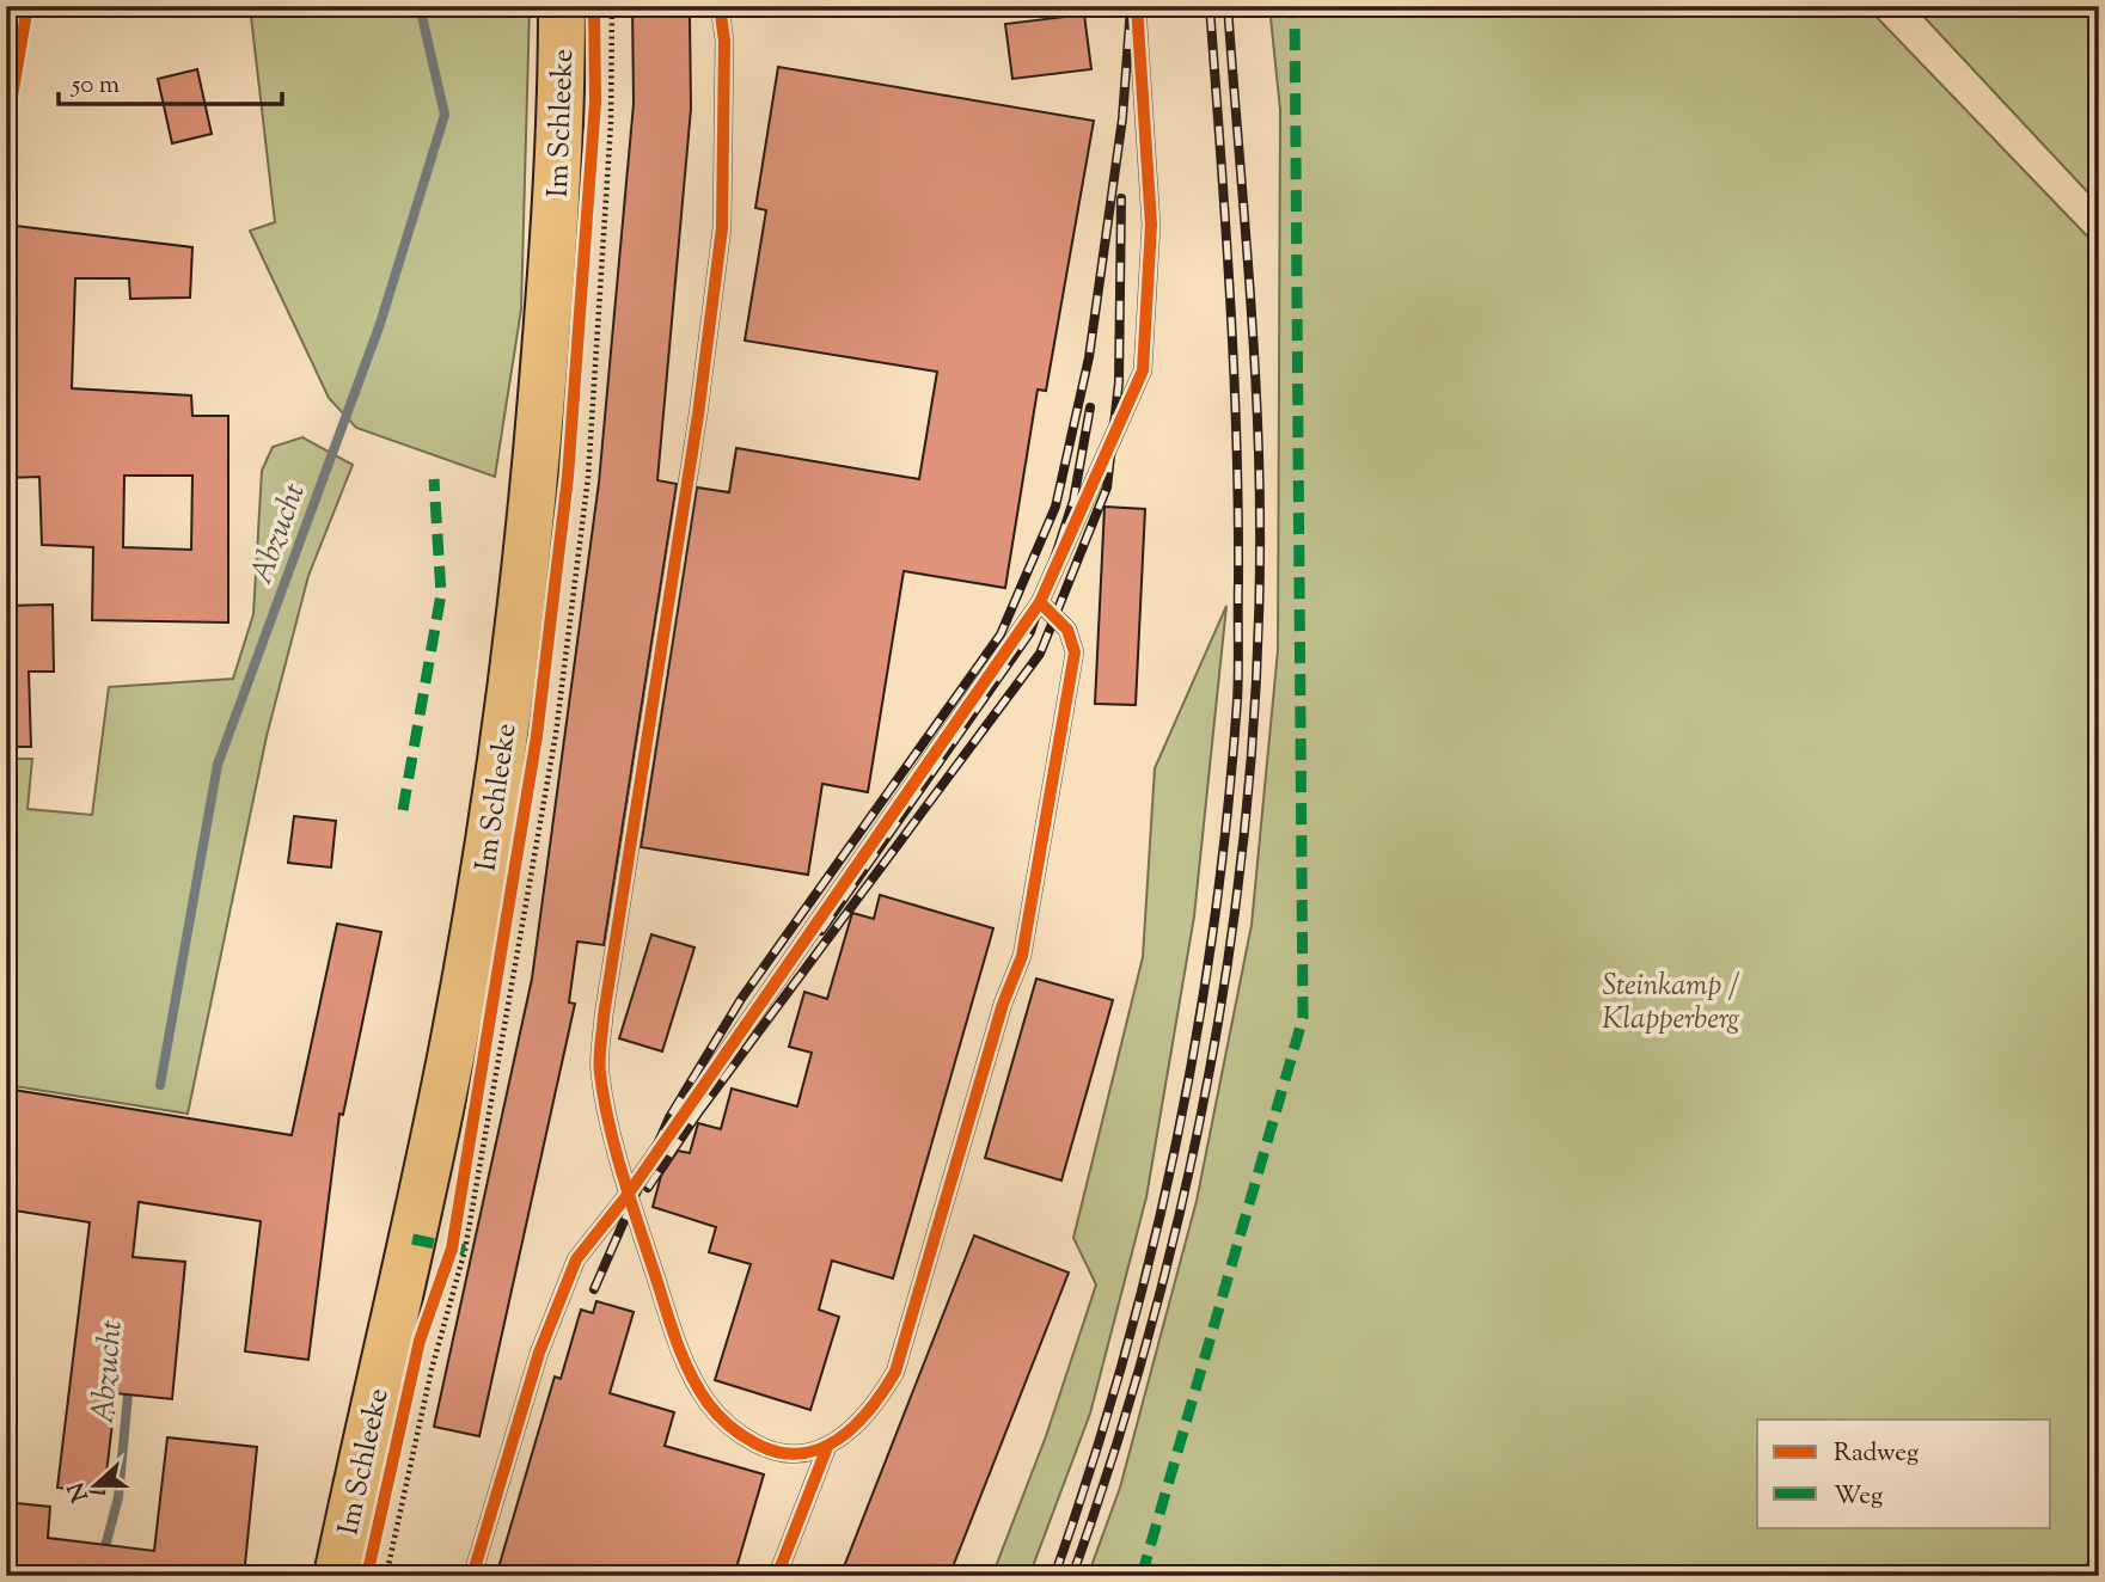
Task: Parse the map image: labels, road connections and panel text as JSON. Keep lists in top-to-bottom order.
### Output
{
  "streets": {
    "main road": ["Im Schleeke"]
  },
  "water": ["Abzucht"],
  "parks": ["Steinkamp / Klapperberg"],
  "legend": ["Radweg", "Weg"],
  "scale_bar": "50 m",
  "north": "left"
}
